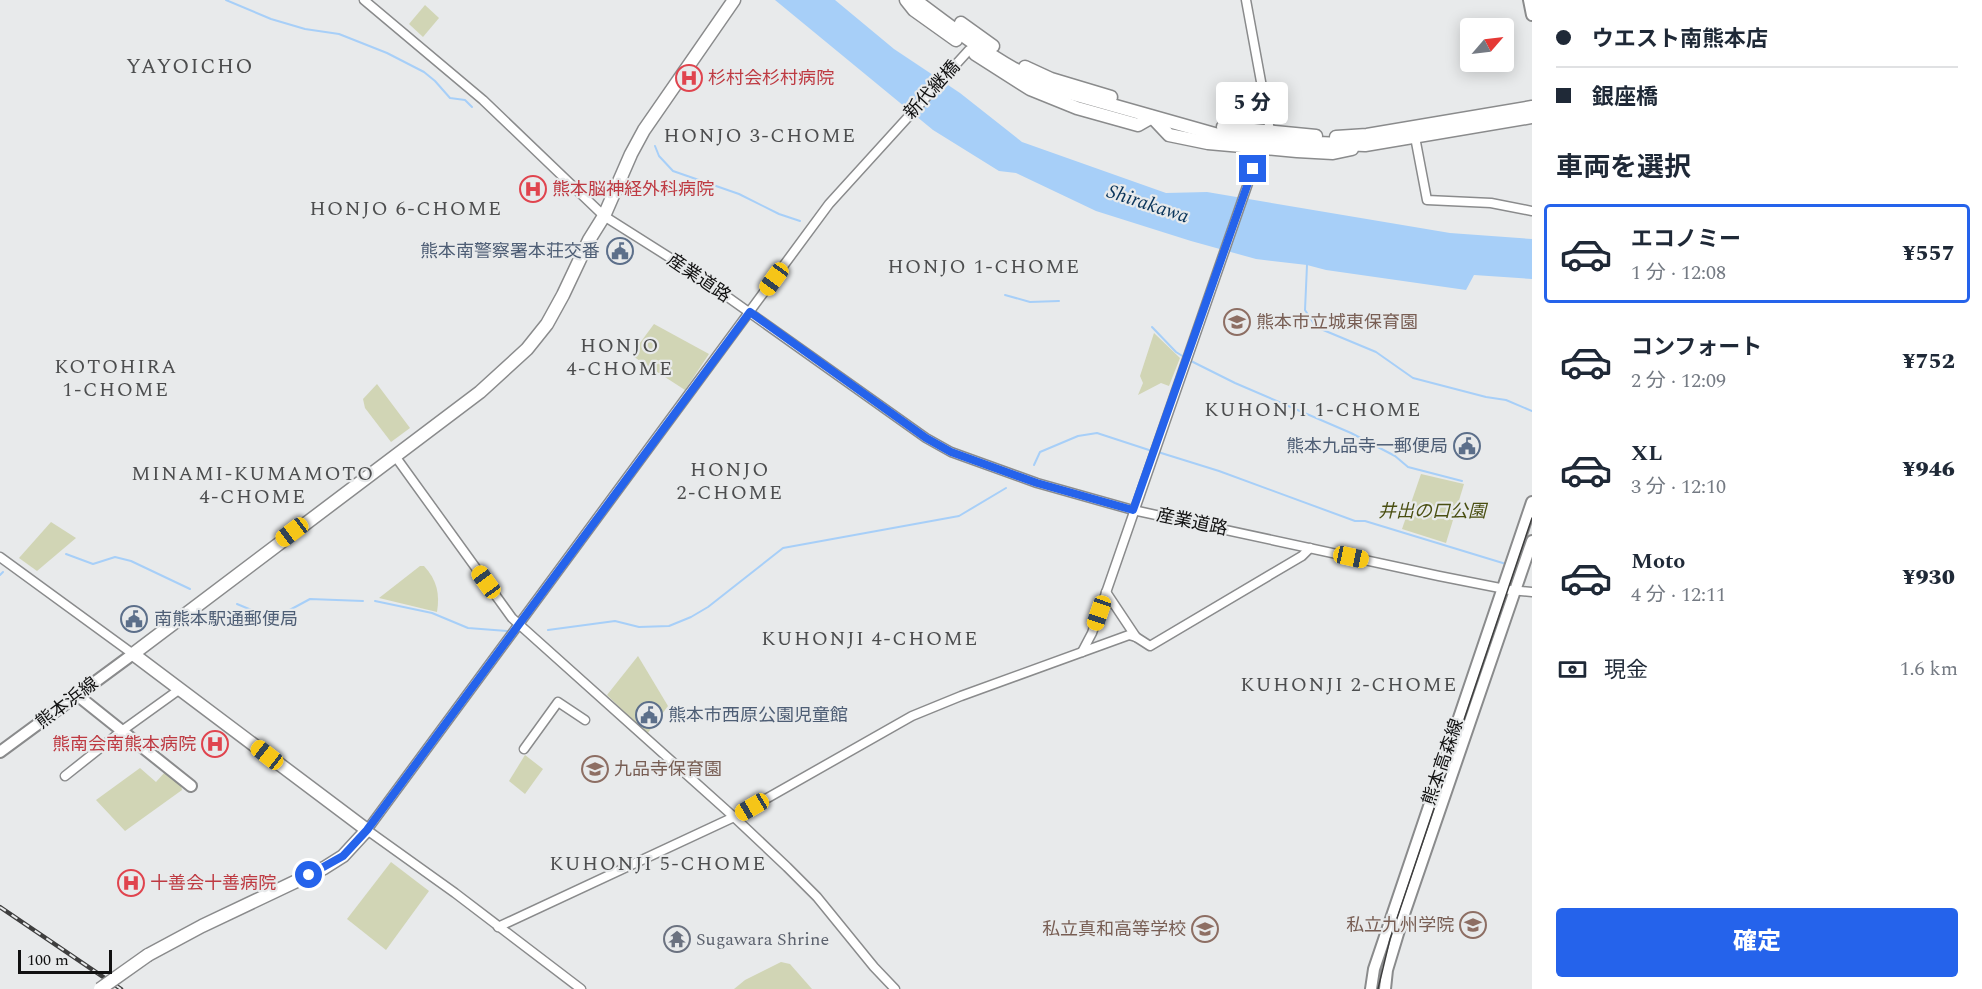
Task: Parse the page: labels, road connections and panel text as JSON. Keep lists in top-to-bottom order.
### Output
{
  "streets": {
    "main road": ["熊本浜線", "熊本高森線"],
    "street": ["新代継橋", "産業道路"]
  },
  "crossings": [
    ["新代継橋", "産業道路"],
    ["産業道路", "熊本高森線"]
  ],
  "districts": [
    "YAYOICHO",
    "HONJO 3-CHOME",
    "HONJO 6-CHOME",
    "HONJO 1-CHOME",
    "HONJO 4-CHOME",
    "KOTOHIRA 1-CHOME",
    "KUHONJI 1-CHOME",
    "HONJO 2-CHOME",
    "MINAMI-KUMAMOTO 4-CHOME",
    "KUHONJI 4-CHOME",
    "KUHONJI 2-CHOME",
    "KUHONJI 5-CHOME"
  ],
  "water": ["Shirakawa"],
  "parks": ["井出の口公園"],
  "places": {
    "hospital": [
      "杉村会杉村病院",
      "熊本脳神経外科病院",
      "熊南会南熊本病院",
      "十善会十善病院"
    ],
    "public building": [
      "熊本南警察署本荘交番",
      "熊本九品寺一郵便局",
      "南熊本駅通郵便局",
      "熊本市西原公園児童館"
    ],
    "school or university": [
      "熊本市立城東保育園",
      "九品寺保育園",
      "私立九州学院",
      "私立真和高等学校"
    ],
    "temple": ["Sugawara Shrine"]
  },
  "scale_bar": "100 m",
  "north": "top right",
  "page": {
    "banner": ["ウエスト南熊本店", "銀座橋"],
    "bubble": "5 分",
    "heading": "車両を選択",
    "list": [
      {
        "name": "エコノミー",
        "note": "1 分 · 12:08",
        "value": "¥557"
      },
      {
        "name": "コンフォート",
        "note": "2 分 · 12:09",
        "value": "¥752"
      },
      {
        "name": "XL",
        "note": "3 分 · 12:10",
        "value": "¥946"
      },
      {
        "name": "Moto",
        "note": "4 分 · 12:11",
        "value": "¥930"
      }
    ],
    "pay": ["現金", "1.6 km"],
    "buttons": "確定",
    "scale": "100 m"
  }
}
